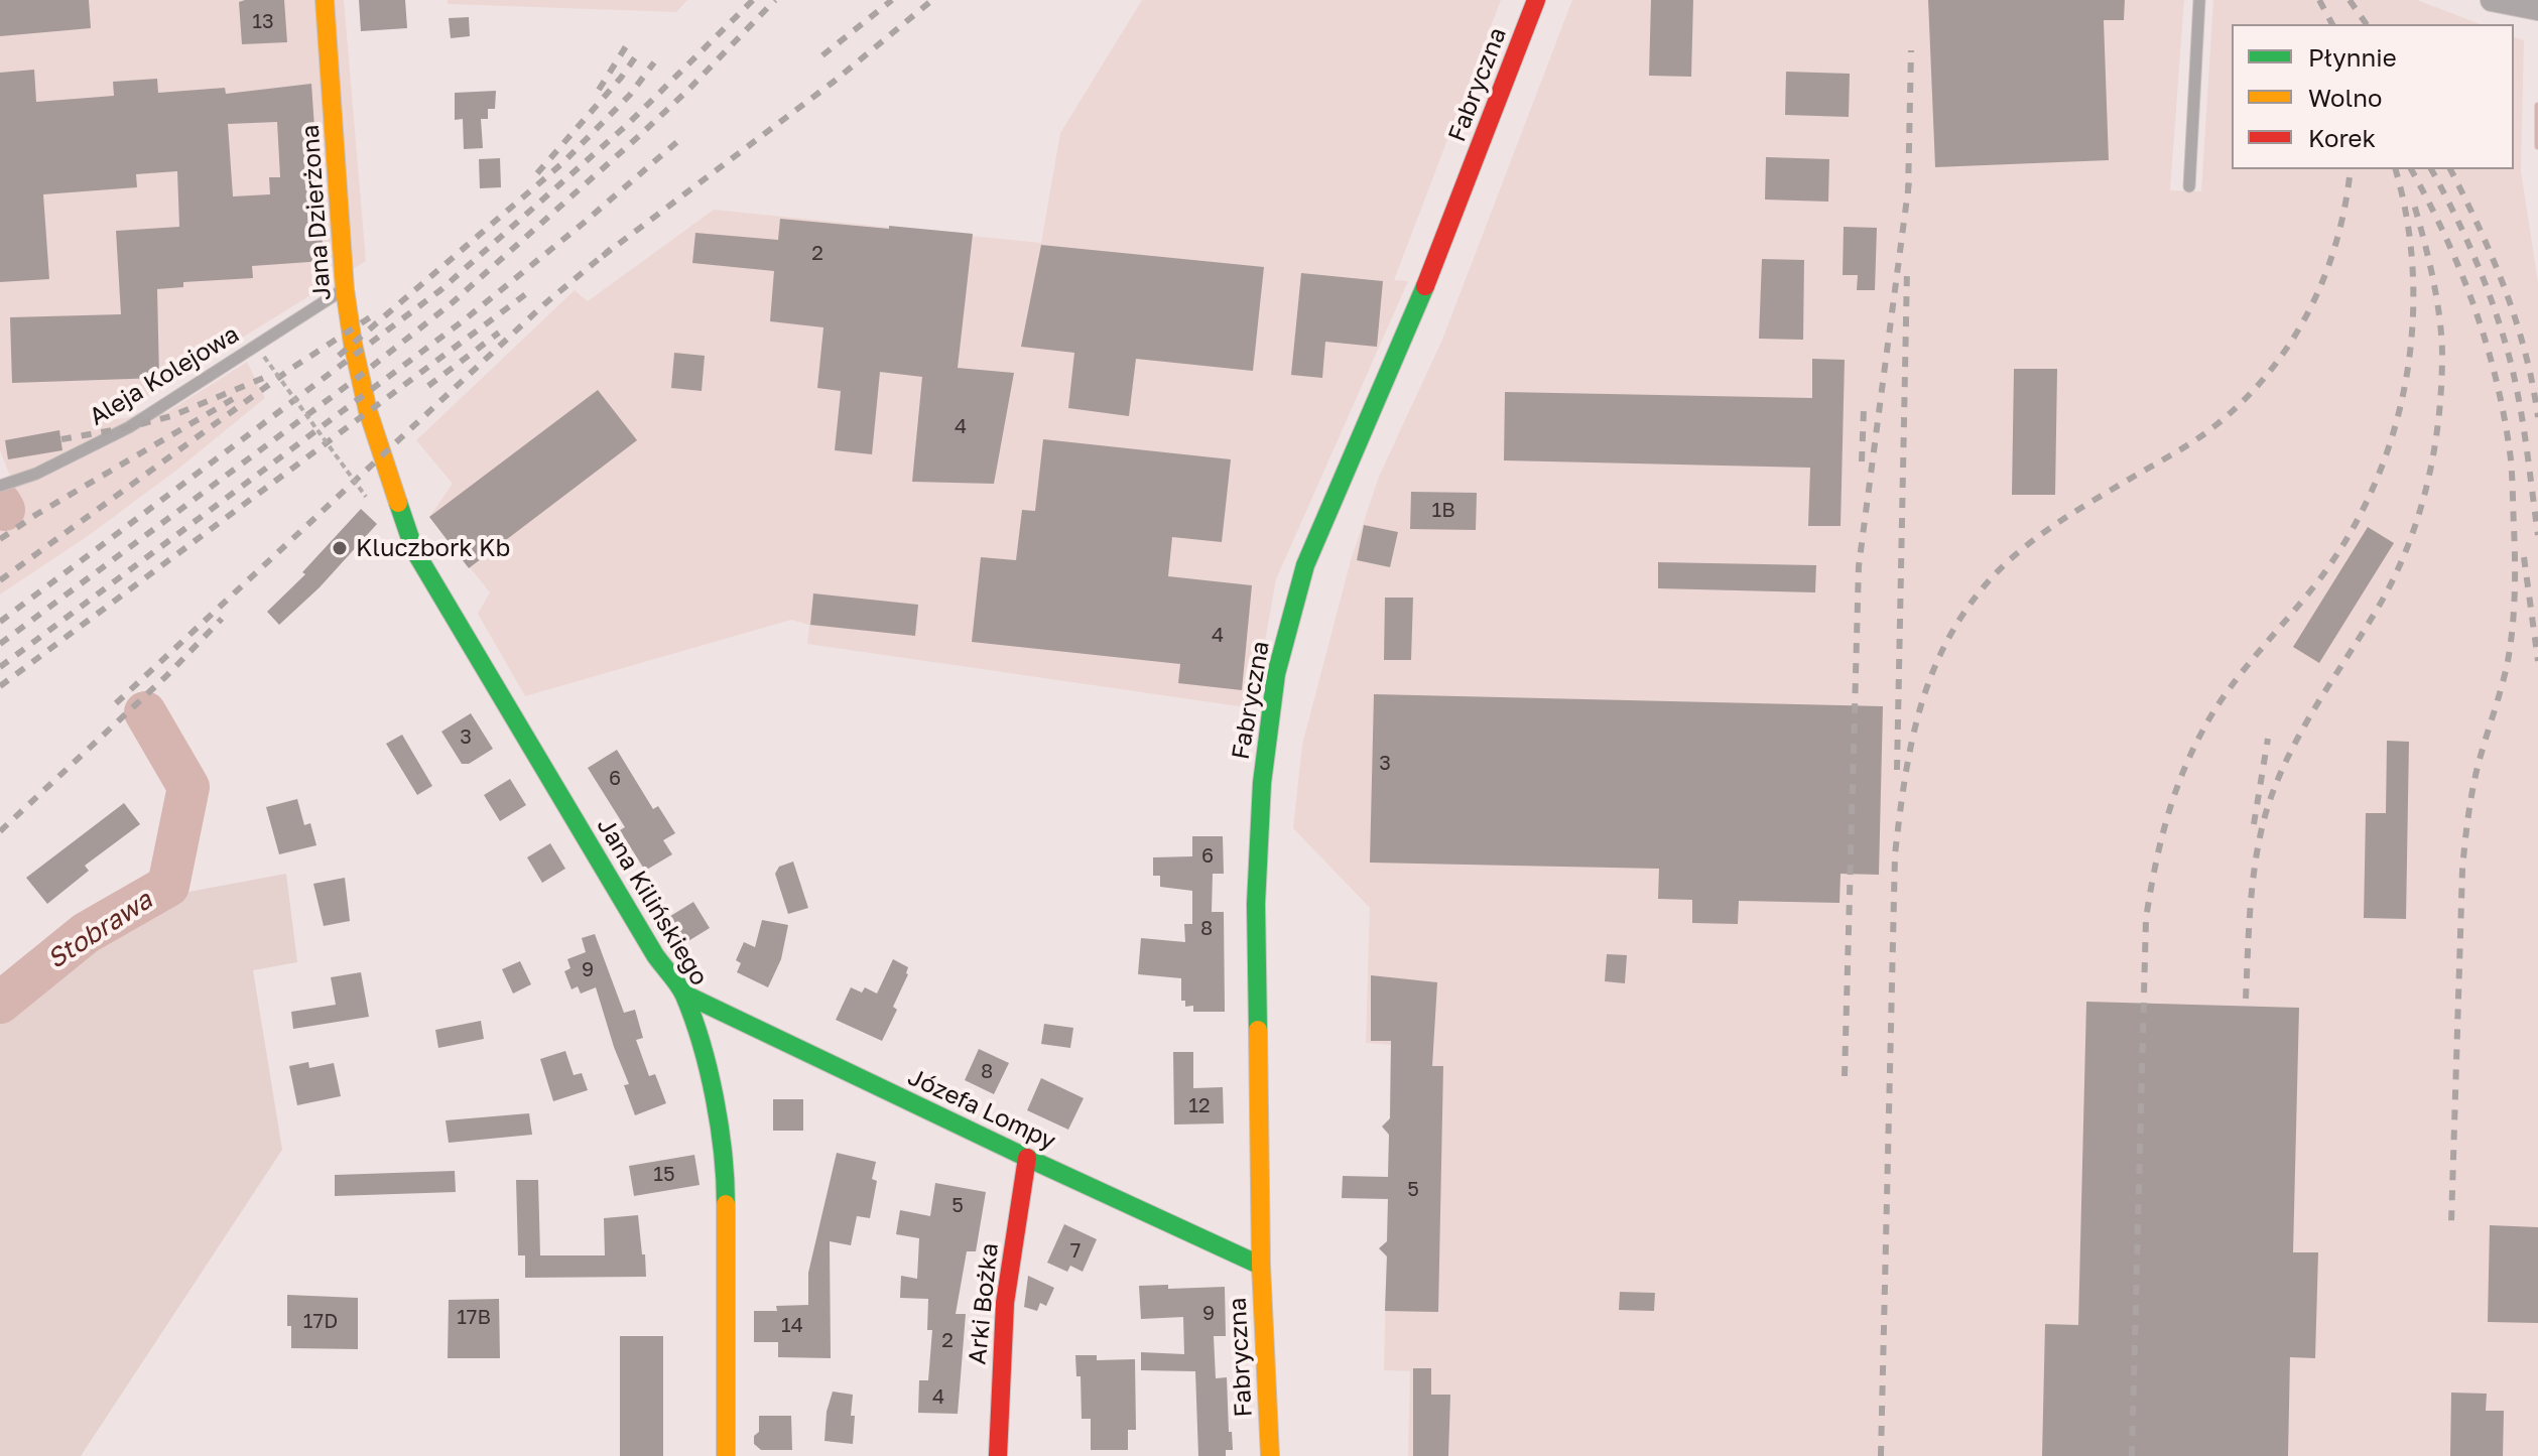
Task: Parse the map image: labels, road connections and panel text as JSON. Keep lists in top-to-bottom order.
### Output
{
  "streets": {
    "street": [
      "Fabryczna",
      "Jana Dzierżona",
      "Jana Kilińskiego",
      "Józefa Lompy",
      "Arki Bożka"
    ],
    "lane": ["Aleja Kolejowa"]
  },
  "crossings": [
    ["Fabryczna", "Józefa Lompy"],
    ["Jana Dzierżona", "Aleja Kolejowa"],
    ["Jana Dzierżona", "Jana Kilińskiego"],
    ["Jana Kilińskiego", "Józefa Lompy"],
    ["Józefa Lompy", "Arki Bożka"]
  ],
  "water": ["Stobrawa"],
  "places": ["Kluczbork Kb"],
  "house_numbers": [
    "13",
    "2",
    "4",
    "1B",
    "4",
    "3",
    "3",
    "6",
    "6",
    "8",
    "9",
    "8",
    "12",
    "15",
    "5",
    "5",
    "7",
    "9",
    "17B",
    "17D",
    "14",
    "2",
    "4"
  ],
  "legend": ["Płynnie", "Wolno", "Korek"]
}
